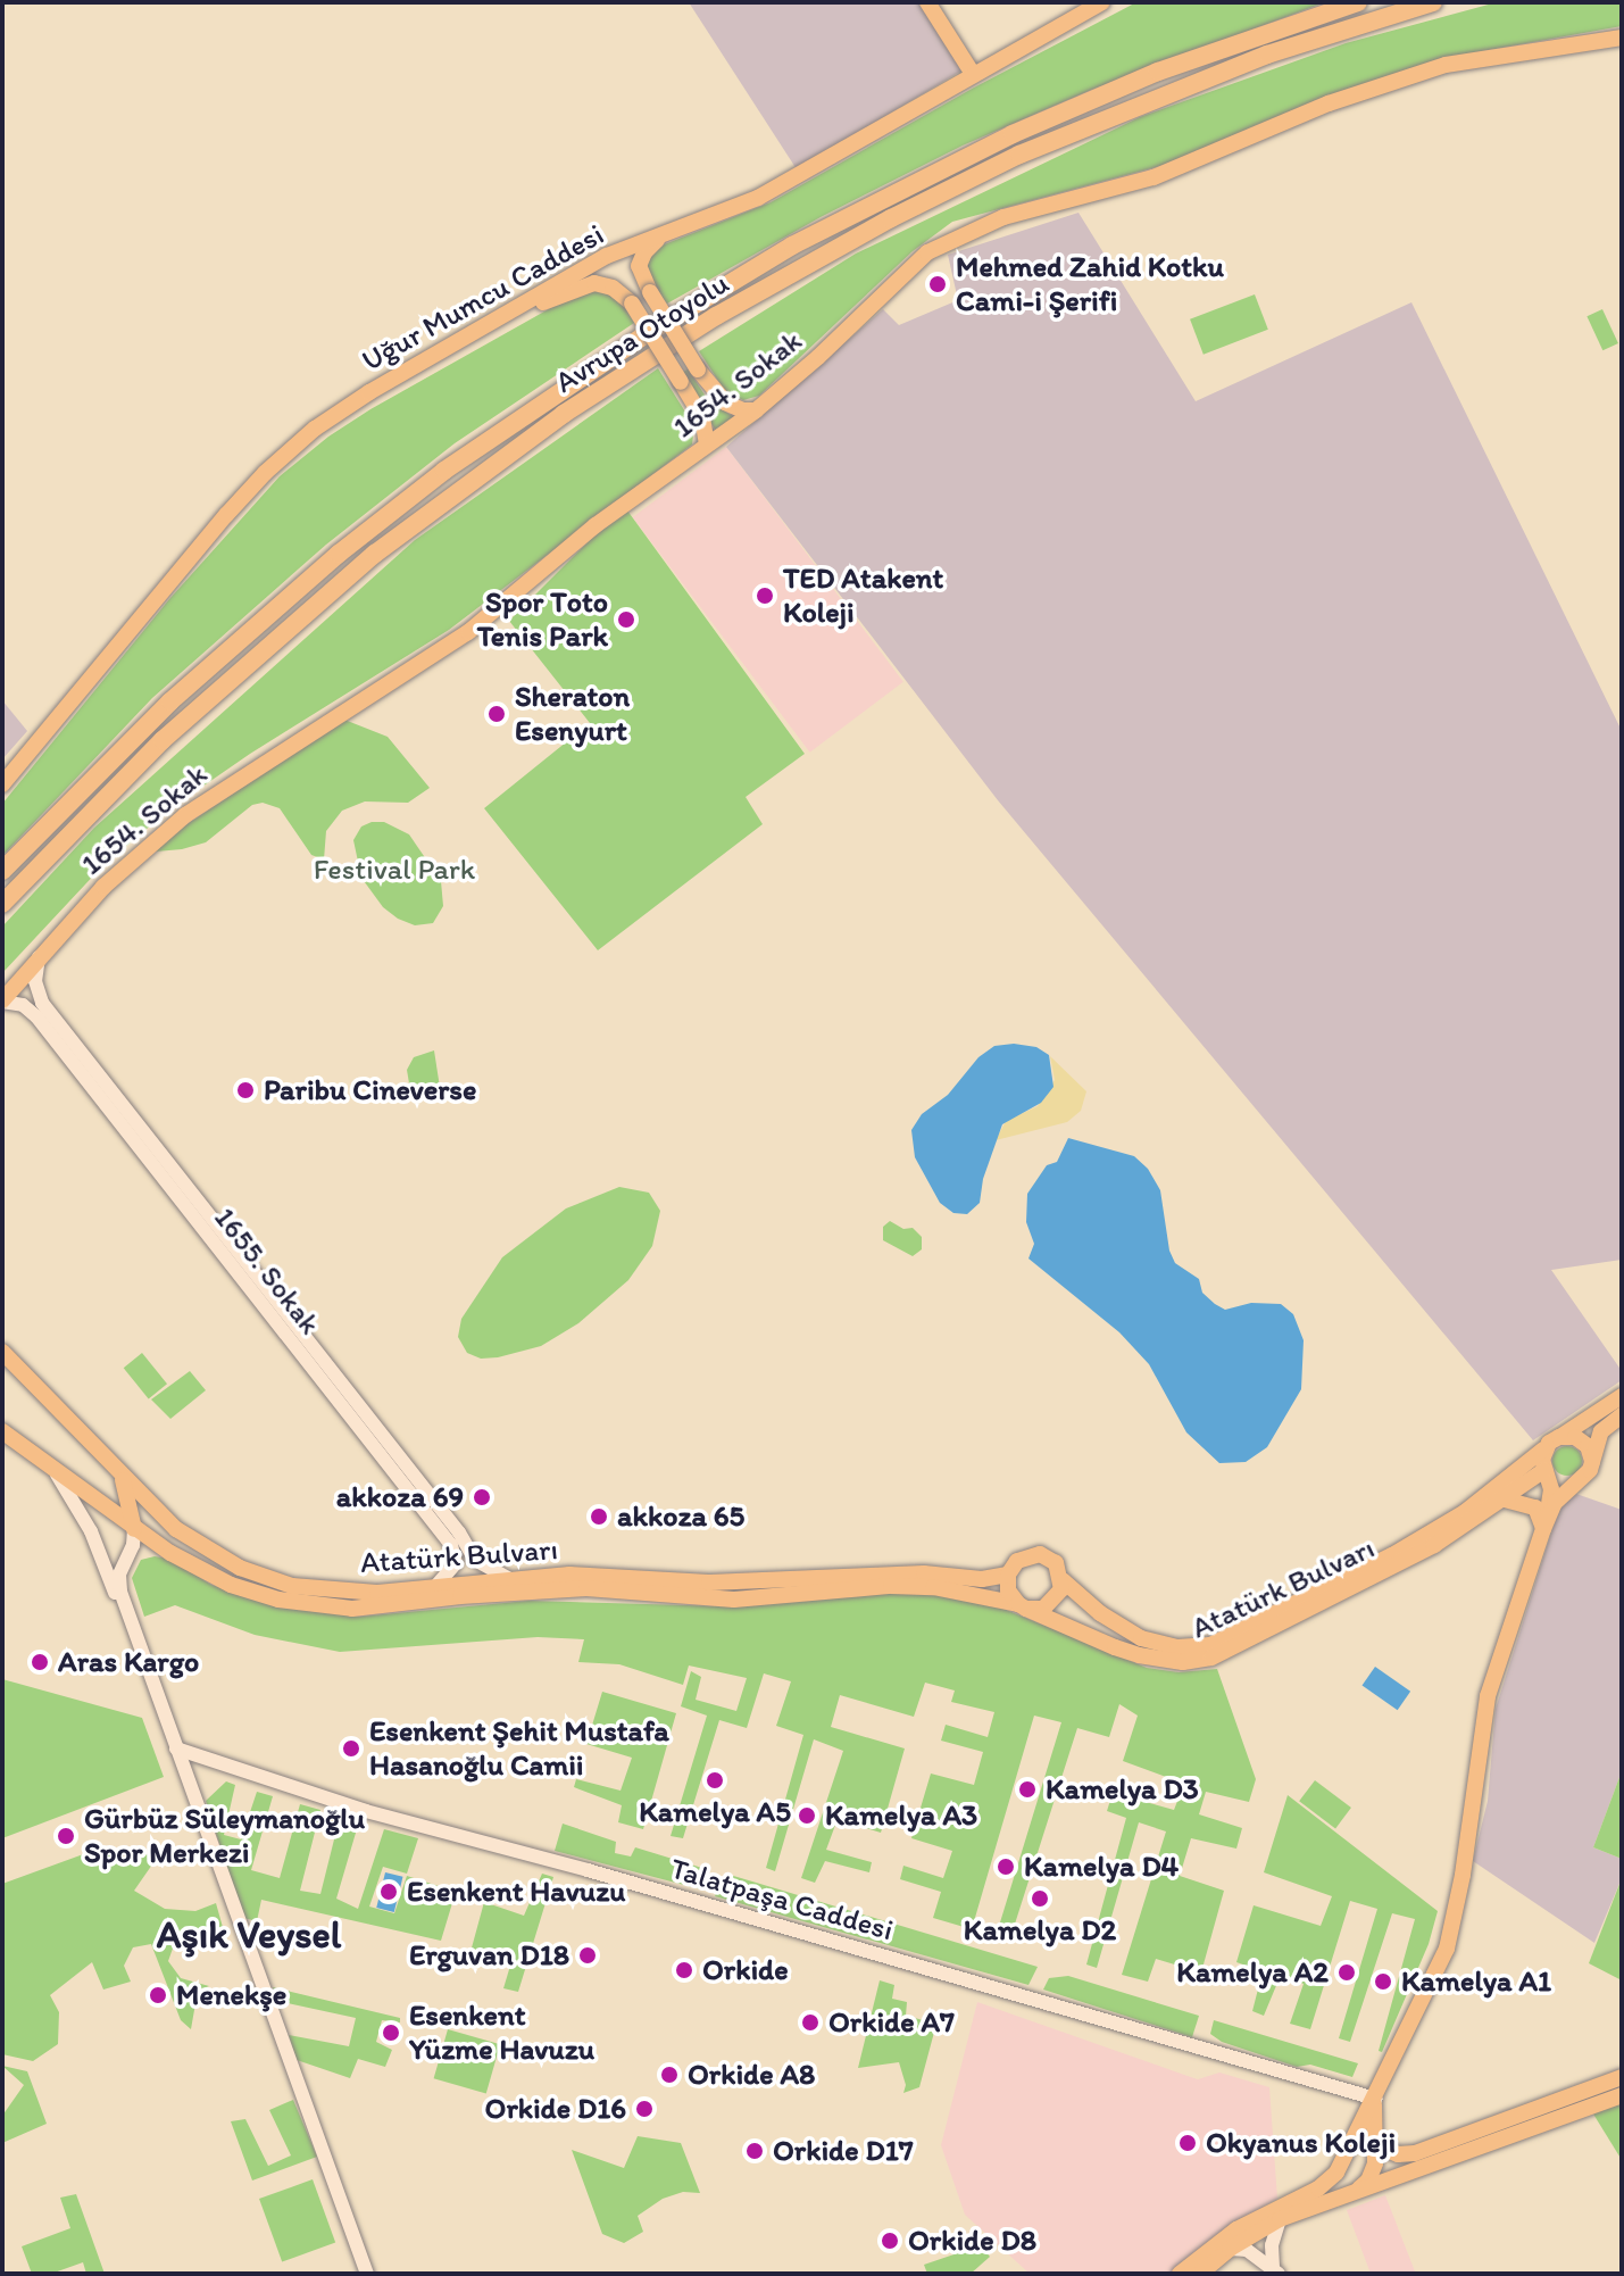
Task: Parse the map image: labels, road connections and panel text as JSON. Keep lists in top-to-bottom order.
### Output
{
  "streets": {
    "highway": ["Avrupa Otoyolu"],
    "main road": ["Uğur Mumcu Caddesi", "1654. Sokak", "Atatürk Bulvarı"],
    "street": ["1655. Sokak", "Talatpaşa Caddesi"]
  },
  "crossings": [
    ["1654. Sokak", "1655. Sokak"],
    ["1655. Sokak", "Atatürk Bulvarı"]
  ],
  "districts": ["Aşık Veysel"],
  "parks": ["Festival Park"],
  "places": [
    "Mehmed Zahid Kotku Cami-i Şerifi",
    "TED Atakent Koleji",
    "Spor Toto Tenis Park",
    "Sheraton Esenyurt",
    "Paribu Cineverse",
    "akkoza 69",
    "akkoza 65",
    "Aras Kargo",
    "Esenkent Şehit Mustafa Hasanoğlu Camii",
    "Kamelya A5",
    "Kamelya D3",
    "Kamelya A3",
    "Gürbüz Süleymanoğlu Spor Merkezi",
    "Kamelya D4",
    "Esenkent Havuzu",
    "Kamelya D2",
    "Erguvan D18",
    "Orkide",
    "Kamelya A2",
    "Kamelya A1",
    "Menekşe",
    "Orkide A7",
    "Esenkent Yüzme Havuzu",
    "Orkide A8",
    "Orkide D16",
    "Okyanus Koleji",
    "Orkide D17",
    "Orkide D8"
  ]
}
